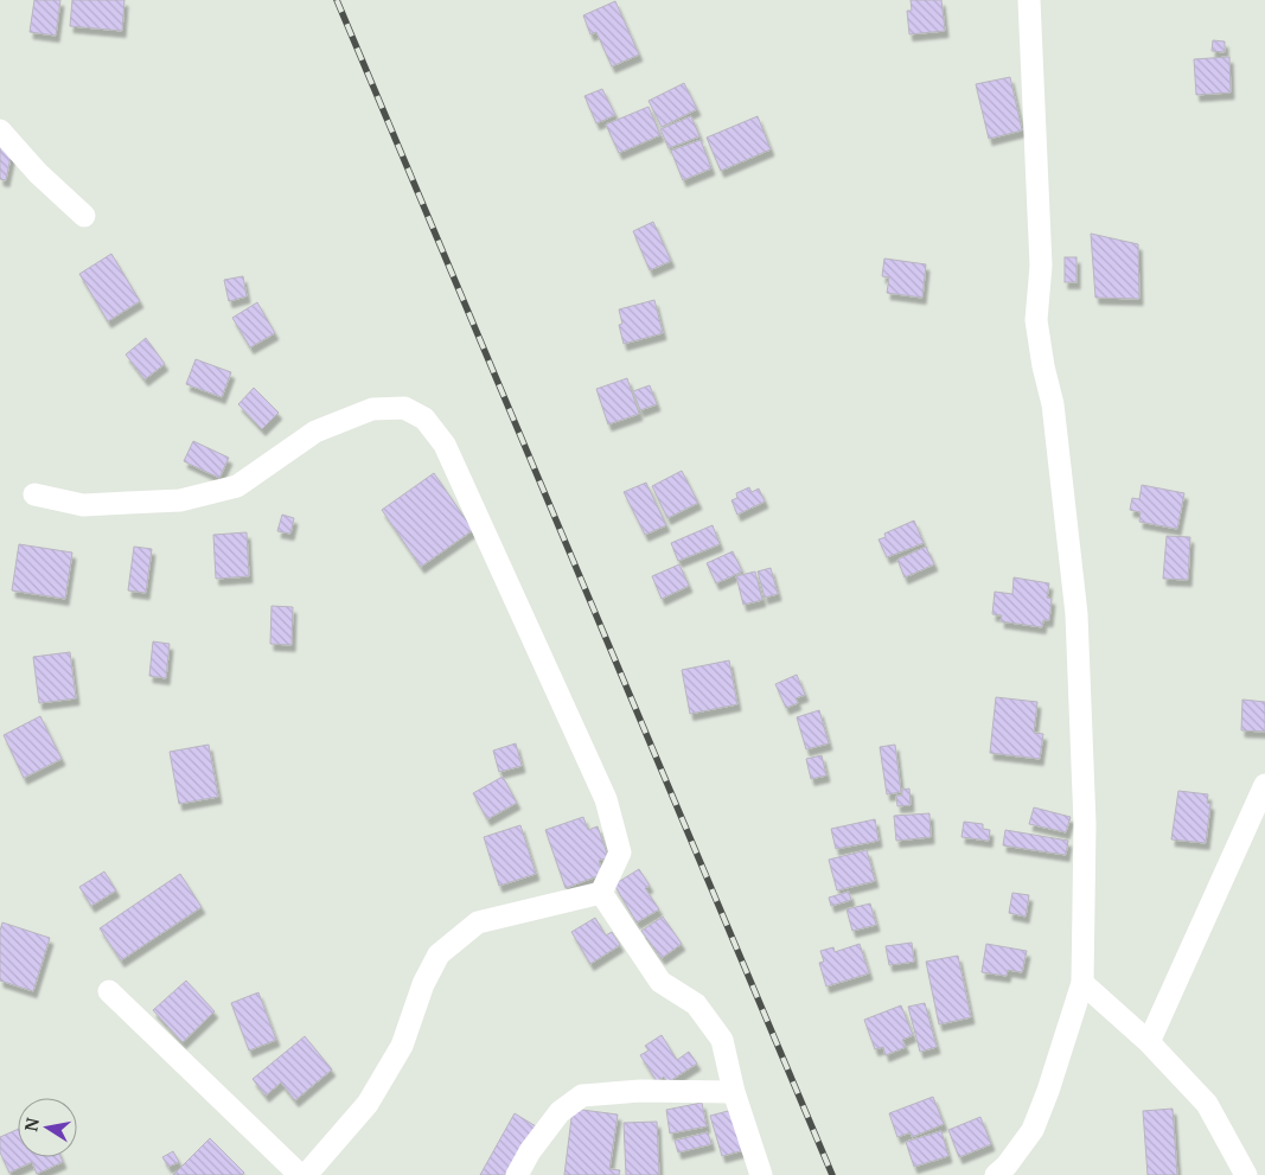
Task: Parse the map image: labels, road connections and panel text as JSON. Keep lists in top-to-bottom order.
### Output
{
  "north": "left"
}
